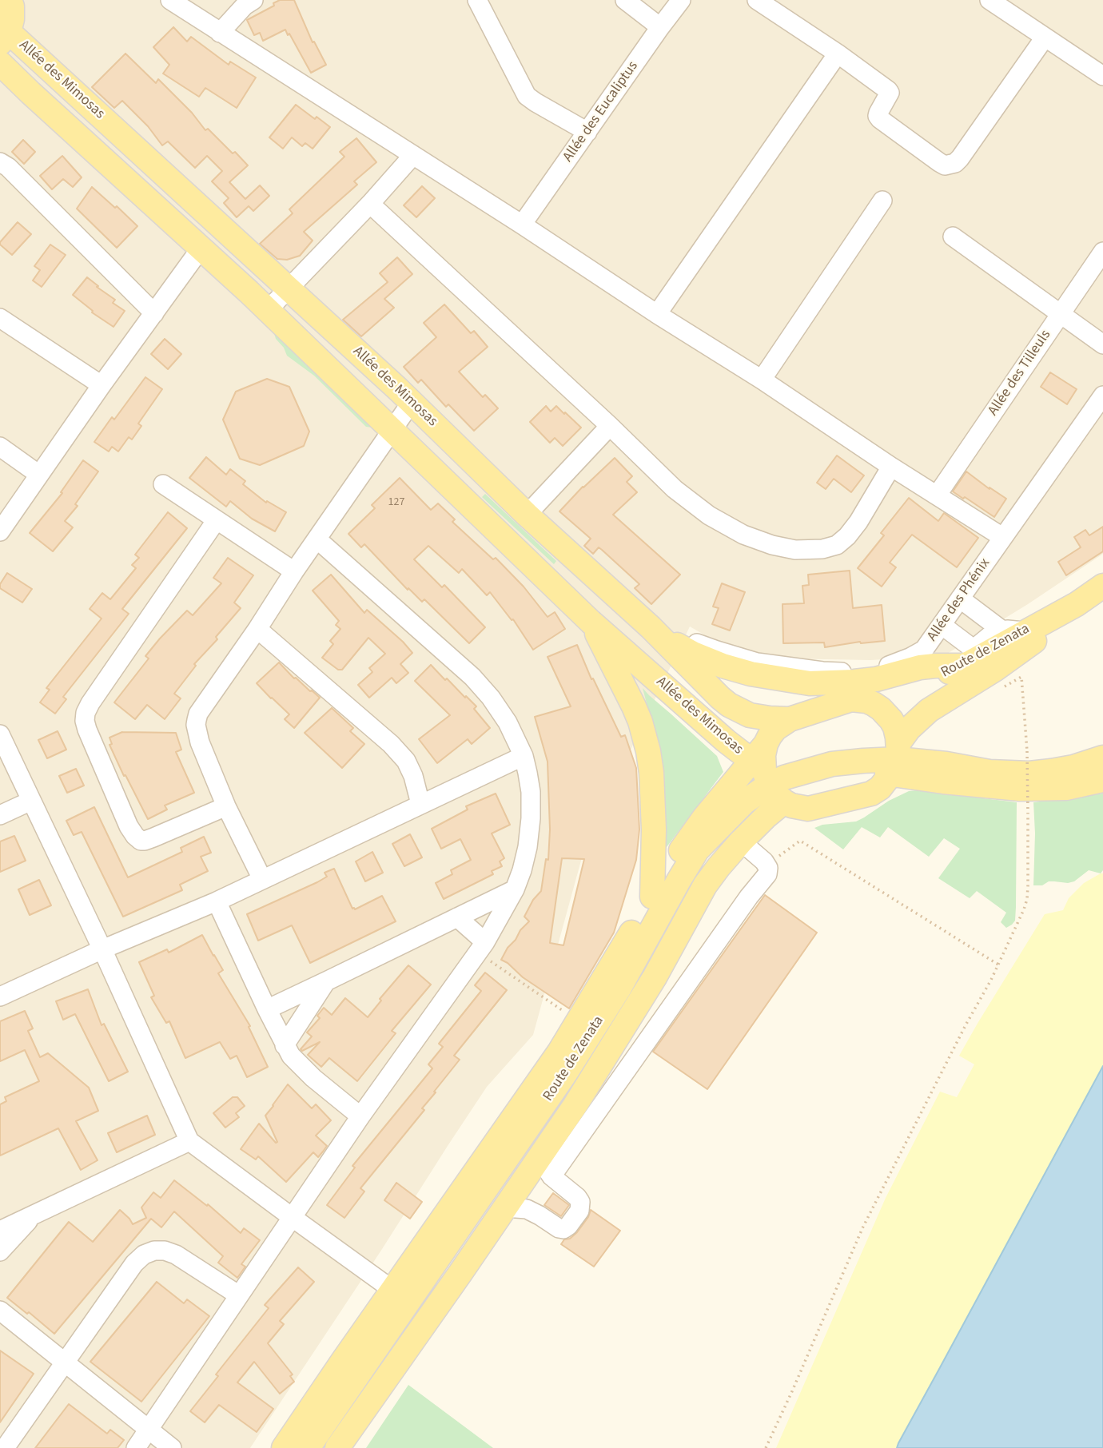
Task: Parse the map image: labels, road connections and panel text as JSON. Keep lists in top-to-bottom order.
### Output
{
  "streets": {
    "main road": ["Allée des Mimosas", "Route de Zenata"],
    "street": ["Allée des Eucaliptus", "Allée des Tilleuls", "Allée des Phénix"]
  },
  "crossings": [
    ["Allée des Mimosas", "Allée des Phénix"],
    ["Allée des Mimosas", "Route de Zenata"]
  ],
  "house_numbers": ["127"]
}
